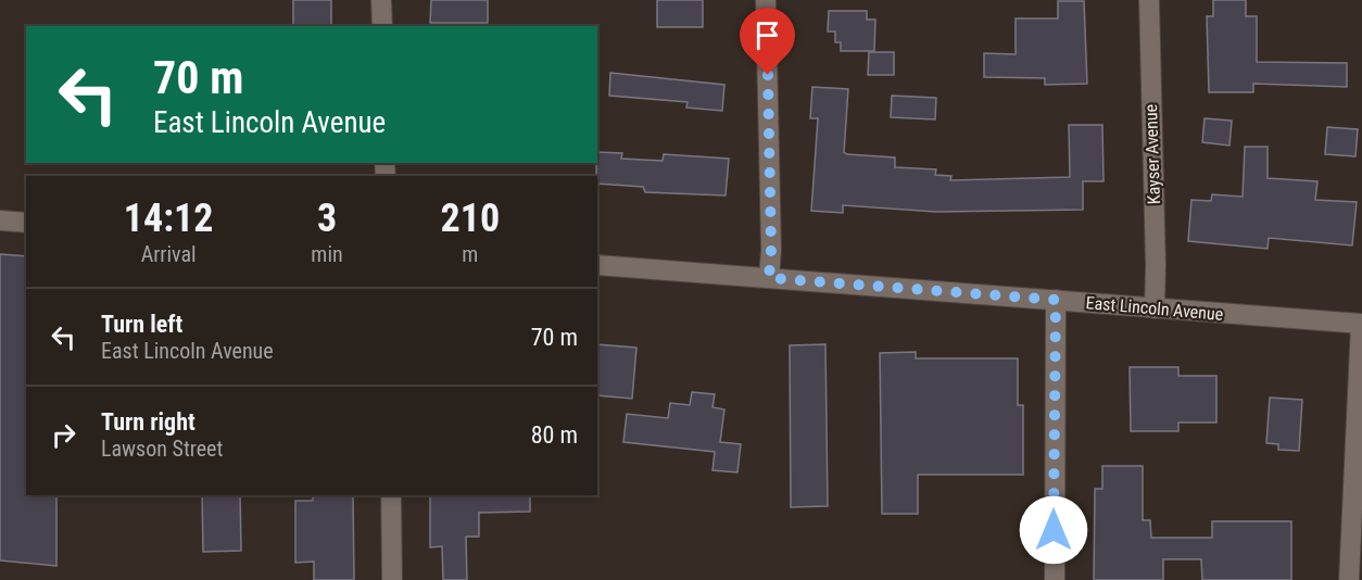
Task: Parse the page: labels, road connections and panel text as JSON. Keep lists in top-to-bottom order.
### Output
{
  "streets": {
    "street": ["Kayser Avenue", "East Lincoln Avenue"]
  },
  "crossings": [
    ["Kayser Avenue", "East Lincoln Avenue"]
  ],
  "page": {
    "turn": ["70 m", "East Lincoln Avenue"],
    "eta": [
      "14:12",
      "Arrival",
      "3",
      "min",
      "210",
      "m"
    ],
    "list": [
      {
        "name": "Turn left",
        "note": "East Lincoln Avenue",
        "value": "70 m"
      },
      {
        "name": "Turn right",
        "note": "Lawson Street",
        "value": "80 m"
      }
    ]
  }
}
